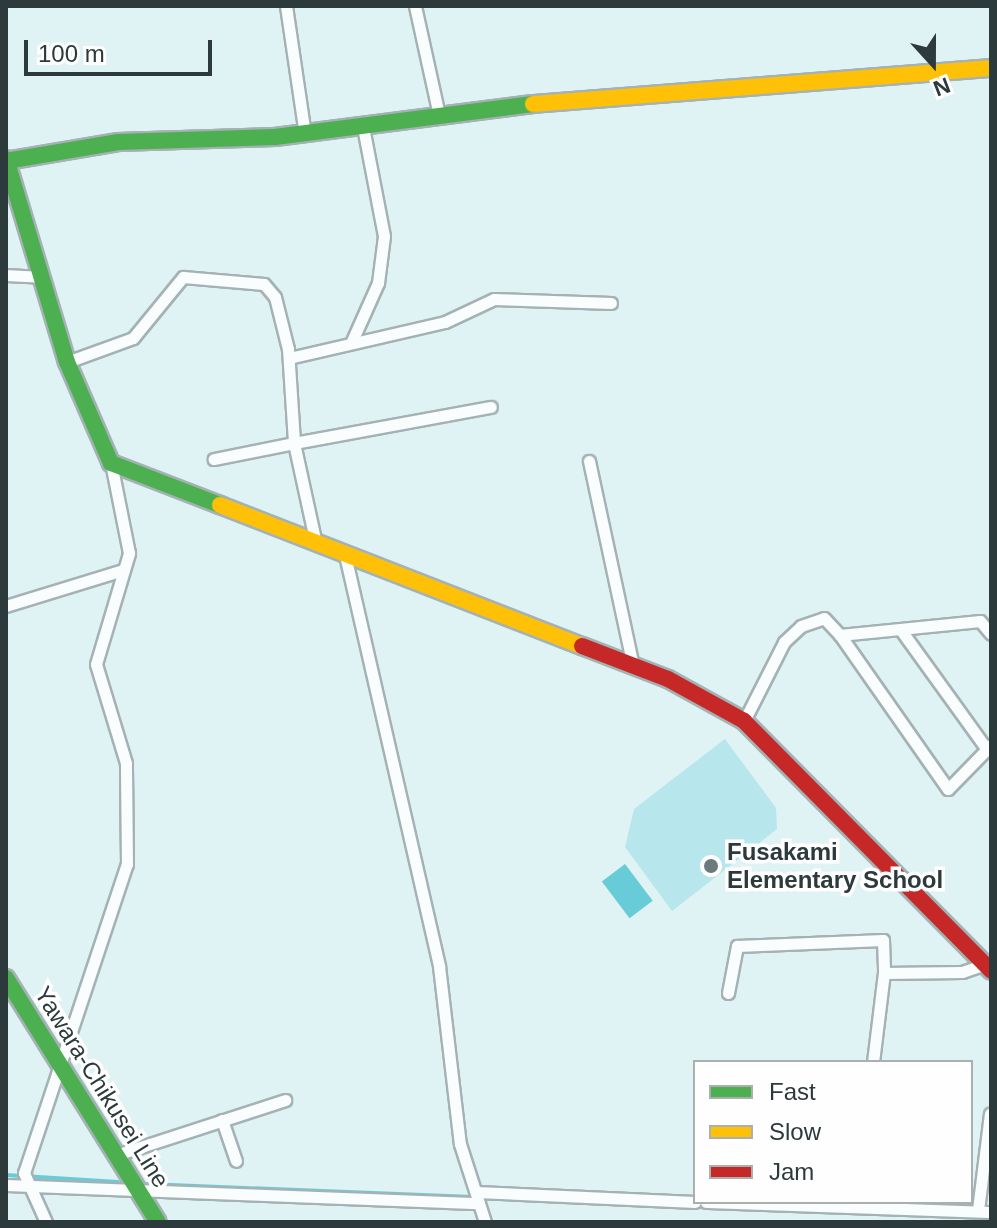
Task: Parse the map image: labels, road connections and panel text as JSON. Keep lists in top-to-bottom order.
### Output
{
  "streets": {
    "street": ["Yawara-Chikusei Line"]
  },
  "places": ["Fusakami Elementary School"],
  "legend": ["Fast", "Slow", "Jam"],
  "scale_bar": "100 m",
  "north": "bottom"
}
